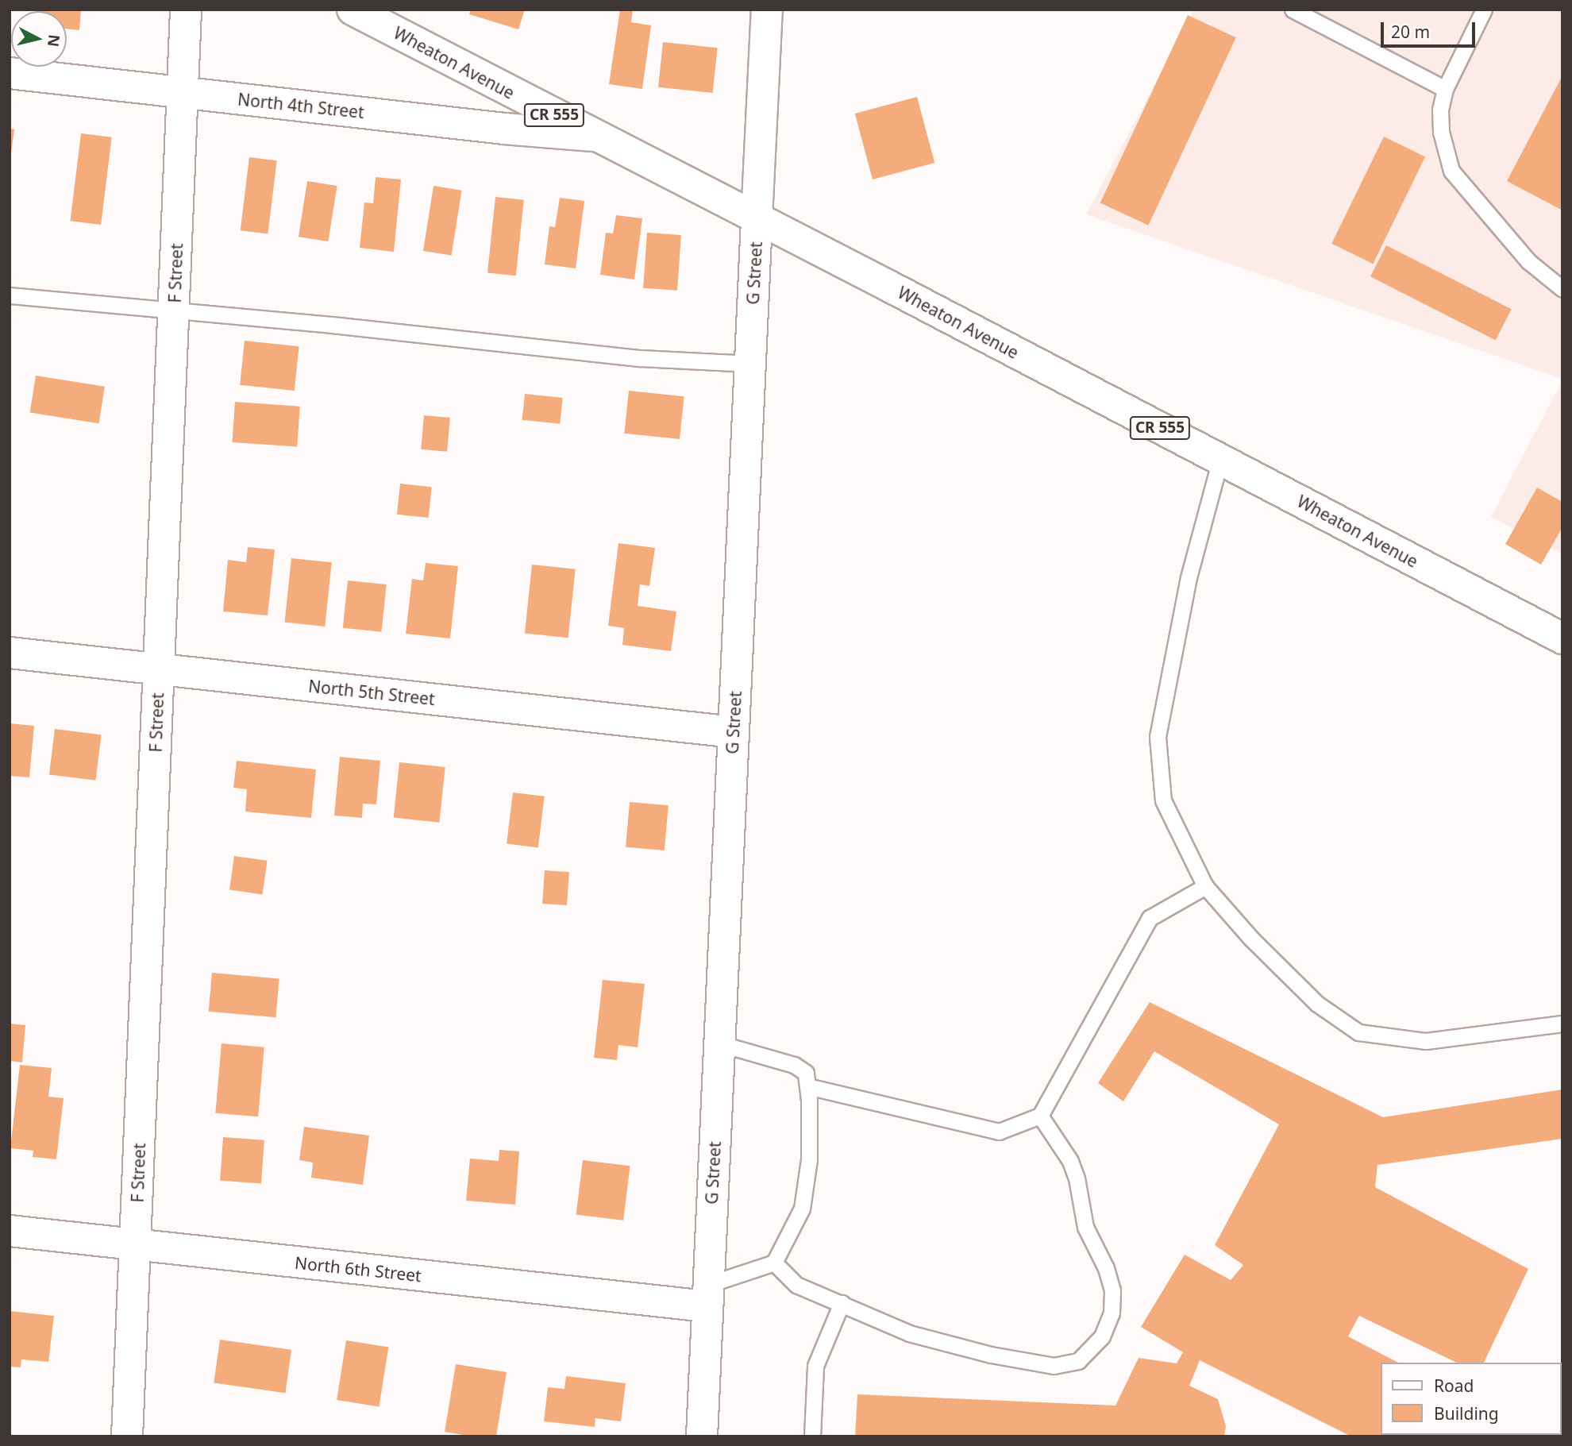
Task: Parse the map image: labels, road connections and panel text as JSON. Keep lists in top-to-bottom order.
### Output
{
  "streets": {
    "street": [
      "Wheaton Avenue",
      "North 4th Street",
      "CR 555",
      "F Street",
      "G Street",
      "North 5th Street",
      "North 6th Street"
    ]
  },
  "crossings": [
    ["Wheaton Avenue", "North 4th Street"],
    ["Wheaton Avenue", "G Street"],
    ["North 4th Street", "F Street"],
    ["F Street", "North 5th Street"],
    ["F Street", "North 6th Street"],
    ["G Street", "North 5th Street"],
    ["G Street", "North 6th Street"]
  ],
  "legend": ["Road", "Building"],
  "scale_bar": "20 m",
  "north": "right"
}
